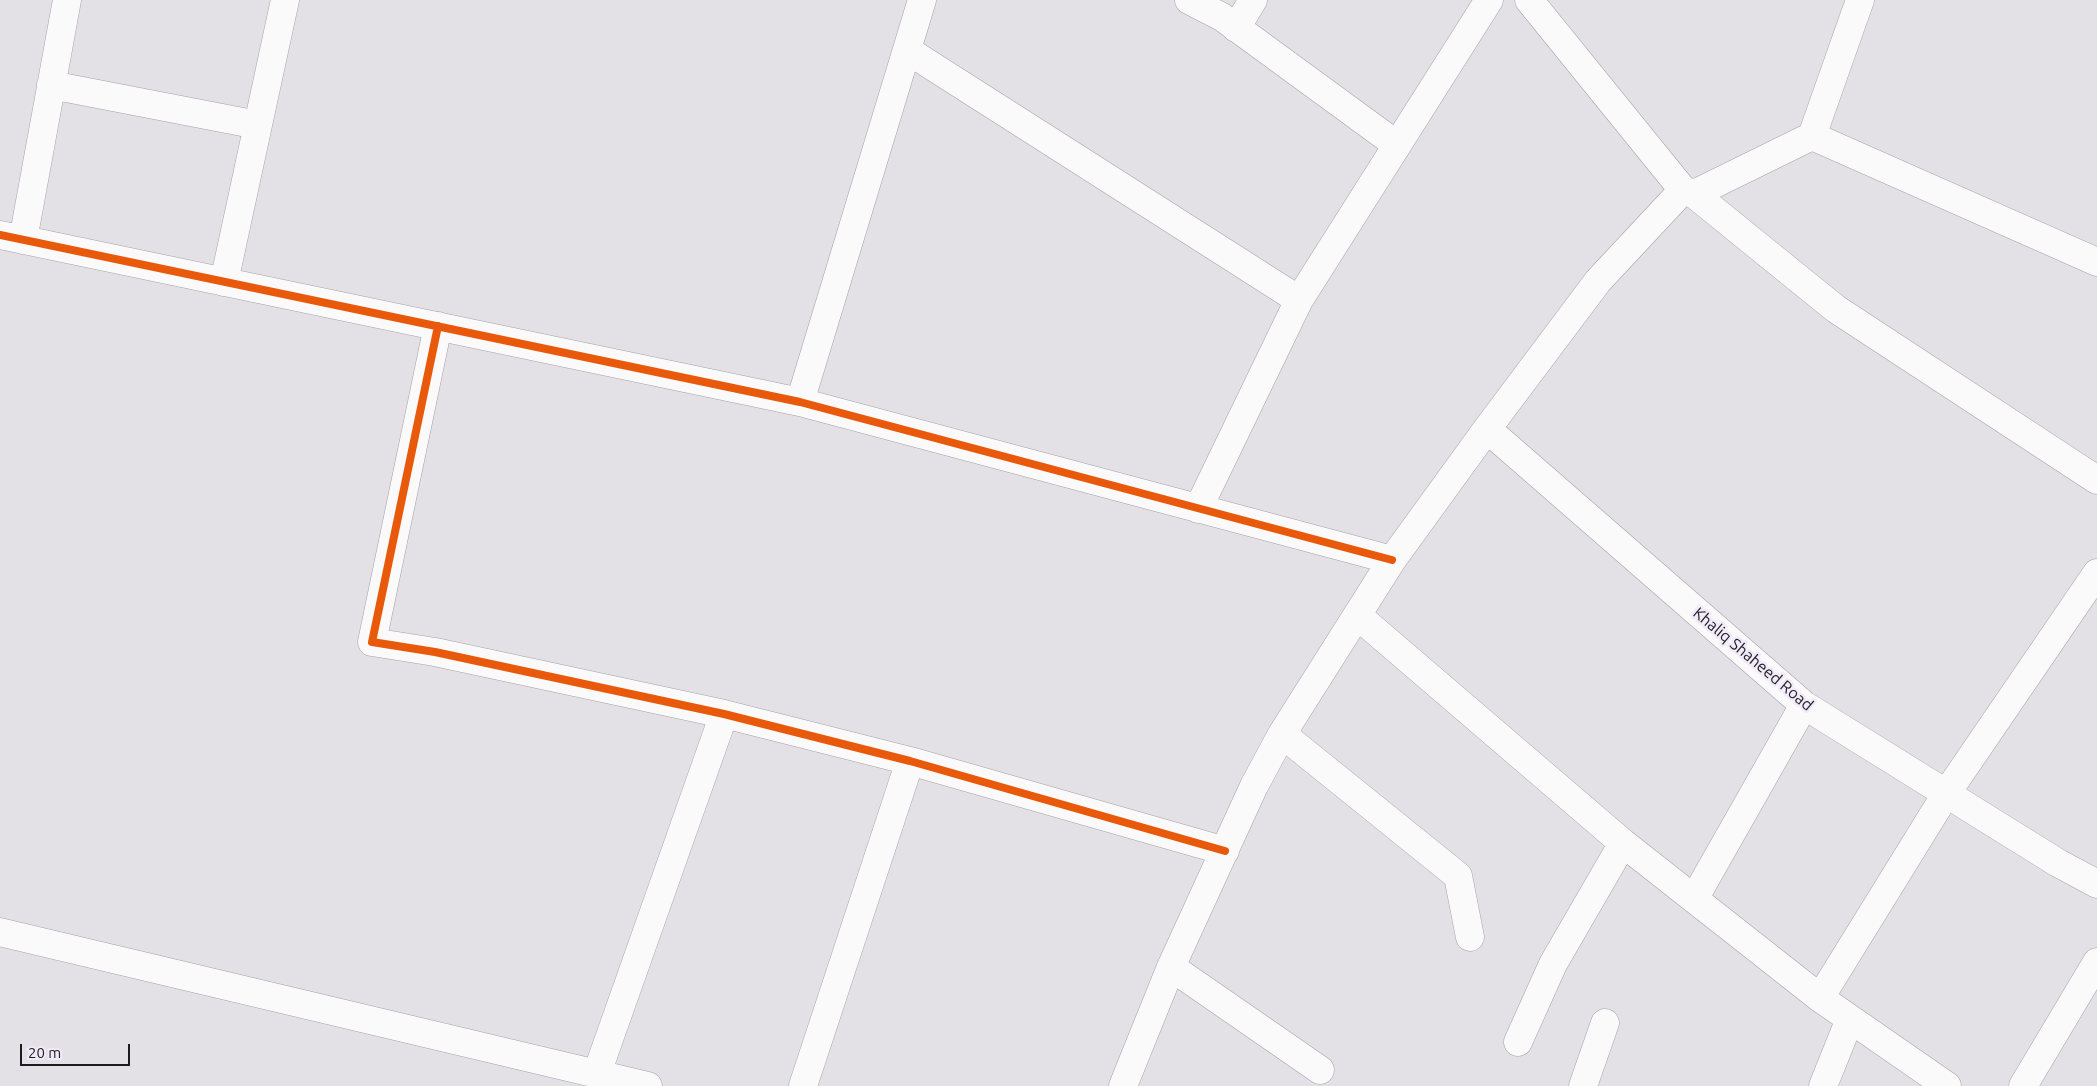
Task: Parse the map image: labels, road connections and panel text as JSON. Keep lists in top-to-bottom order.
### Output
{
  "streets": {
    "street": ["Khaliq Shaheed Road"]
  },
  "scale_bar": "20 m"
}
